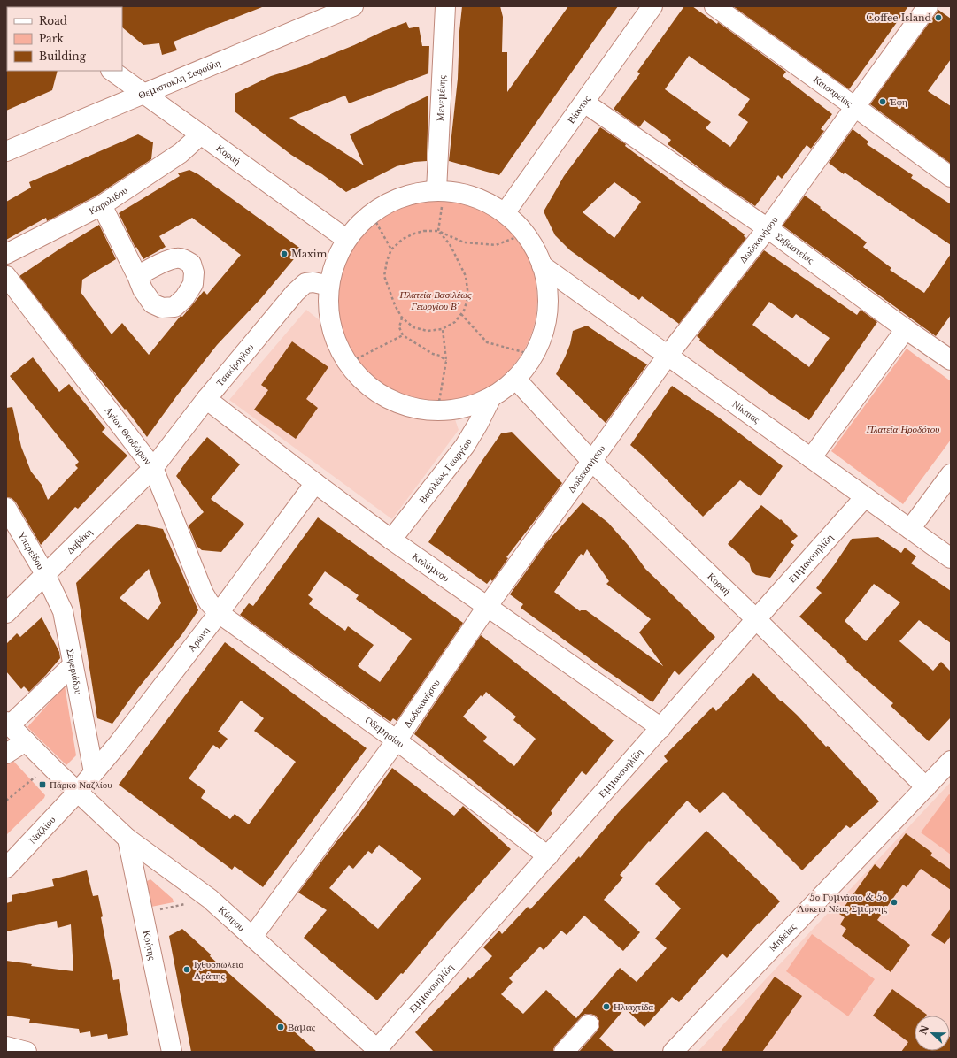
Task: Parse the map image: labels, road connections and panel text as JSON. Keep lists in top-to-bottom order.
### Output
{
  "streets": {
    "street": [
      "Θεμιστοκλή Σοφούλη",
      "Καισαρείας",
      "Μενεμένης",
      "Βίαντος",
      "Κοραή",
      "Καρολίδου",
      "Δωδεκανήσου",
      "Σεβαστείας",
      "Τσακίρογλου",
      "Νίκαιας",
      "Αγίων Θεοδώρων",
      "Βασιλέως Γεωργίου",
      "Δαβάκη",
      "Υπερείδου",
      "Εμμανουηλίδη",
      "Καλύμνου",
      "Αρώνη",
      "Σεφεριάδου",
      "Οδεμησίου",
      "Ναζλίου",
      "Κύπρου",
      "Μηδείας",
      "Κρήτης"
    ]
  },
  "crossings": [
    ["Θεμιστοκλή Σοφούλη", "Κοραή"],
    ["Καισαρείας", "Δωδεκανήσου"],
    ["Βίαντος", "Σεβαστείας"],
    ["Κοραή", "Καρολίδου"],
    ["Κοραή", "Δωδεκανήσου"],
    ["Κοραή", "Εμμανουηλίδη"],
    ["Κοραή", "Μηδείας"],
    ["Δωδεκανήσου", "Σεβαστείας"],
    ["Δωδεκανήσου", "Νίκαιας"],
    ["Δωδεκανήσου", "Καλύμνου"],
    ["Δωδεκανήσου", "Οδεμησίου"],
    ["Δωδεκανήσου", "Κύπρου"],
    ["Τσακίρογλου", "Αγίων Θεοδώρων"],
    ["Τσακίρογλου", "Δαβάκη"],
    ["Τσακίρογλου", "Καλύμνου"],
    ["Νίκαιας", "Εμμανουηλίδη"],
    ["Αγίων Θεοδώρων", "Δαβάκη"],
    ["Αγίων Θεοδώρων", "Αρώνη"],
    ["Αγίων Θεοδώρων", "Οδεμησίου"],
    ["Βασιλέως Γεωργίου", "Καλύμνου"],
    ["Δαβάκη", "Υπερείδου"],
    ["Δαβάκη", "Σεφεριάδου"],
    ["Υπερείδου", "Σεφεριάδου"],
    ["Εμμανουηλίδη", "Καλύμνου"],
    ["Εμμανουηλίδη", "Οδεμησίου"],
    ["Εμμανουηλίδη", "Κύπρου"],
    ["Καλύμνου", "Αρώνη"],
    ["Αρώνη", "Σεφεριάδου"],
    ["Αρώνη", "Οδεμησίου"],
    ["Αρώνη", "Ναζλίου"],
    ["Αρώνη", "Κύπρου"],
    ["Ναζλίου", "Κύπρου"],
    ["Κύπρου", "Κρήτης"]
  ],
  "parks": ["Πλατεία Βασιλέως Γεωργίου Β΄", "Πλατεία Ηροδότου"],
  "places": {
    "other": [
      "Coffee Island",
      "Έφη",
      "Maxim",
      "5ο Γυμνάσιο & 5ο Λύκειο Νέας Σμύρνης",
      "Ιχθυοπωλείο Αράπης",
      "Ηλιαχτίδα",
      "Βάμας"
    ],
    "transit": ["Πάρκο Ναζλίου"]
  },
  "legend": ["Road", "Park", "Building"],
  "north": "left"
}
